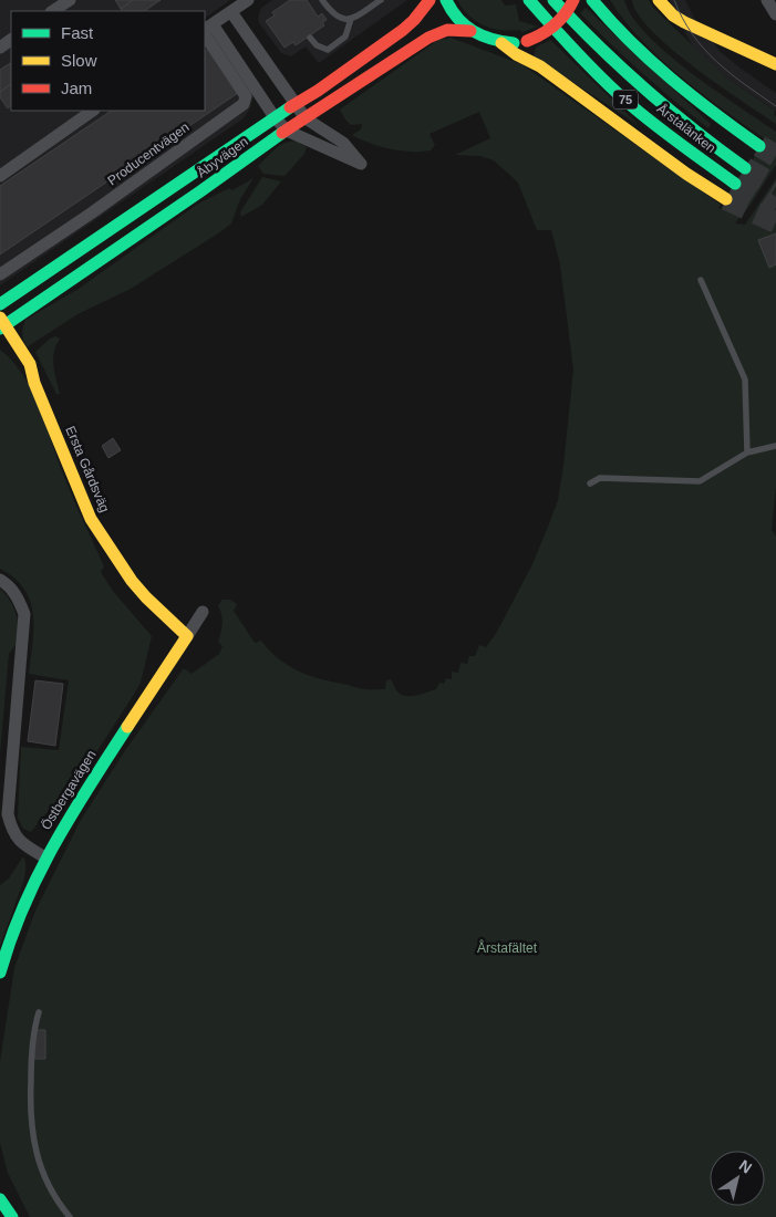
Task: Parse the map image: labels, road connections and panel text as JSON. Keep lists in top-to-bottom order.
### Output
{
  "streets": {
    "main road": [
      "75",
      "Årstalänken",
      "Åbyvägen",
      "Ersta Gårdsväg",
      "Östbergavägen"
    ],
    "street": ["Producentvägen"]
  },
  "crossings": [
    ["Åbyvägen", "Ersta Gårdsväg"],
    ["Ersta Gårdsväg", "Östbergavägen"]
  ],
  "parks": ["Årstafältet"],
  "legend": ["Fast", "Slow", "Jam"],
  "north": "top right"
}
